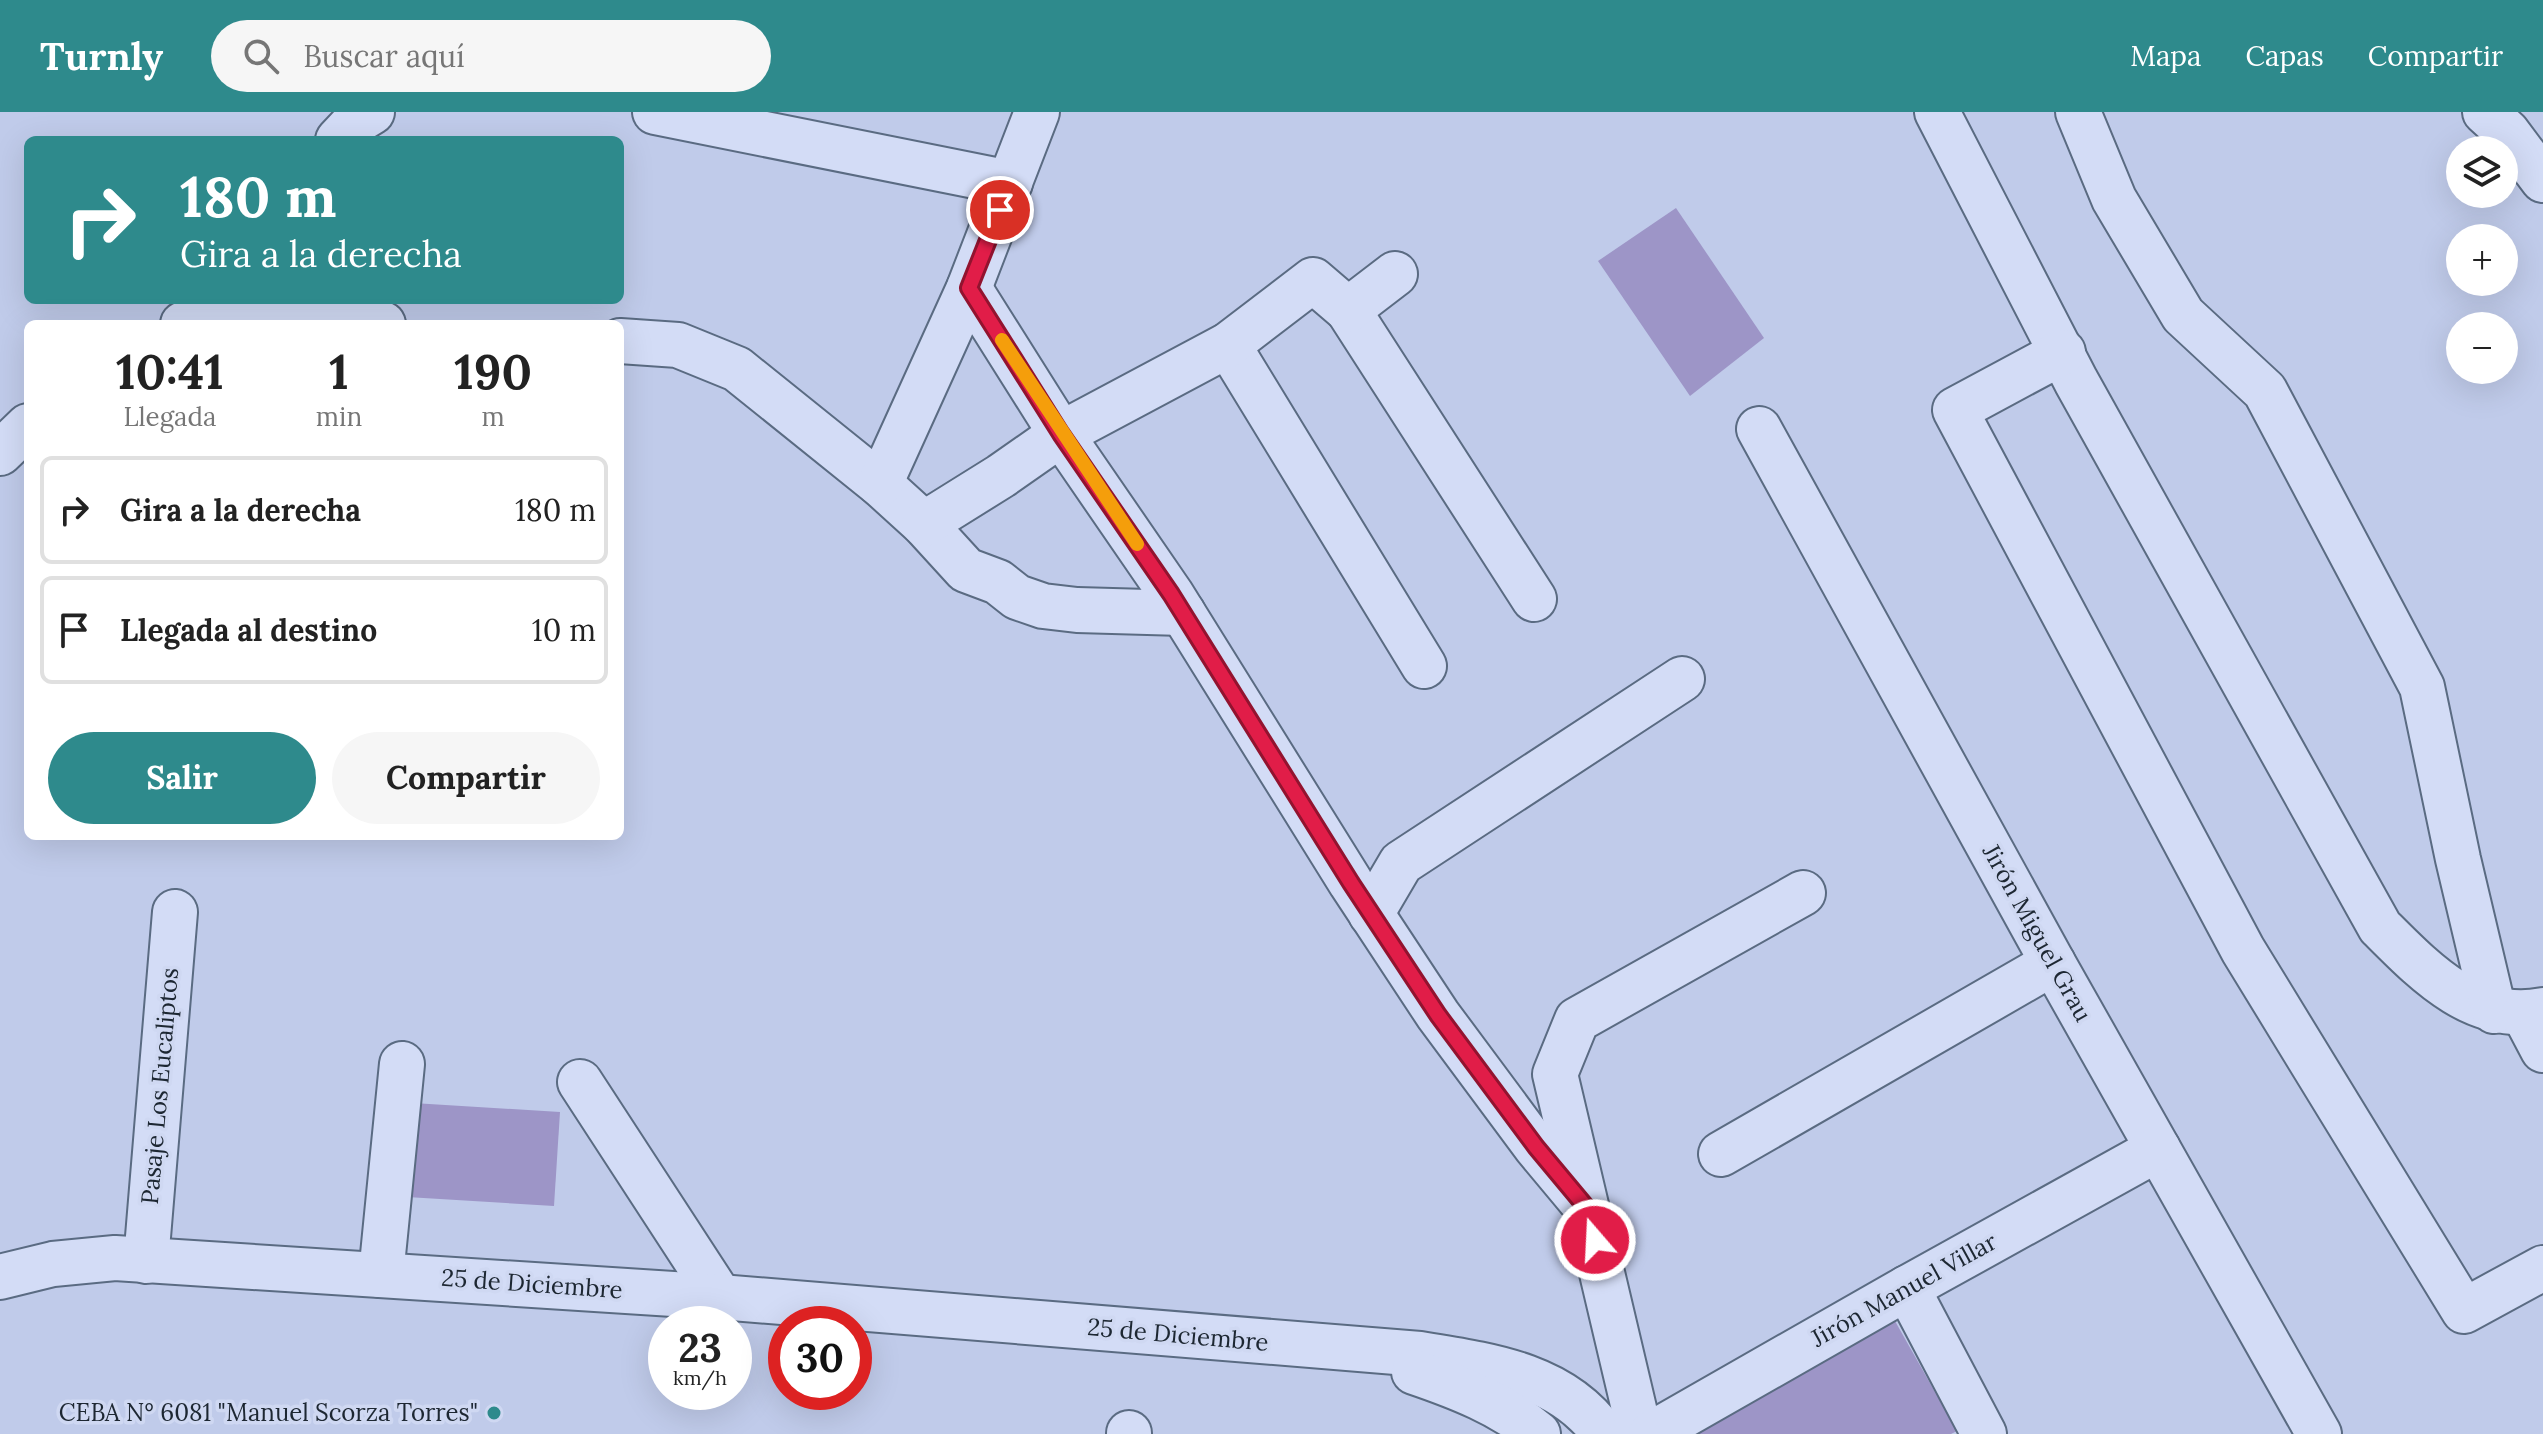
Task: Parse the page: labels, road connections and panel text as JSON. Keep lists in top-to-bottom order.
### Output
{
  "streets": {
    "street": [
      "Jirón Miguel Grau",
      "Pasaje Los Eucaliptos",
      "25 de Diciembre",
      "Jirón Manuel Villar"
    ]
  },
  "crossings": [
    ["Jirón Miguel Grau", "Jirón Manuel Villar"],
    ["Pasaje Los Eucaliptos", "25 de Diciembre"]
  ],
  "places": ["CEBA N° 6081 \"Manuel Scorza Torres\""],
  "page": {
    "header": "Turnly",
    "search": "Buscar aquí",
    "nav": ["Mapa", "Capas", "Compartir"],
    "map_buttons": ["+", "−"],
    "turn": ["180 m", "Gira a la derecha"],
    "eta": [
      "10:41",
      "Llegada",
      "1",
      "min",
      "190",
      "m"
    ],
    "list": [
      {
        "name": "Gira a la derecha",
        "value": "180 m"
      },
      {
        "name": "Llegada al destino",
        "value": "10 m"
      }
    ],
    "buttons": ["Salir", "Compartir"],
    "speed": "23 km/h",
    "limit": "30"
  }
}
